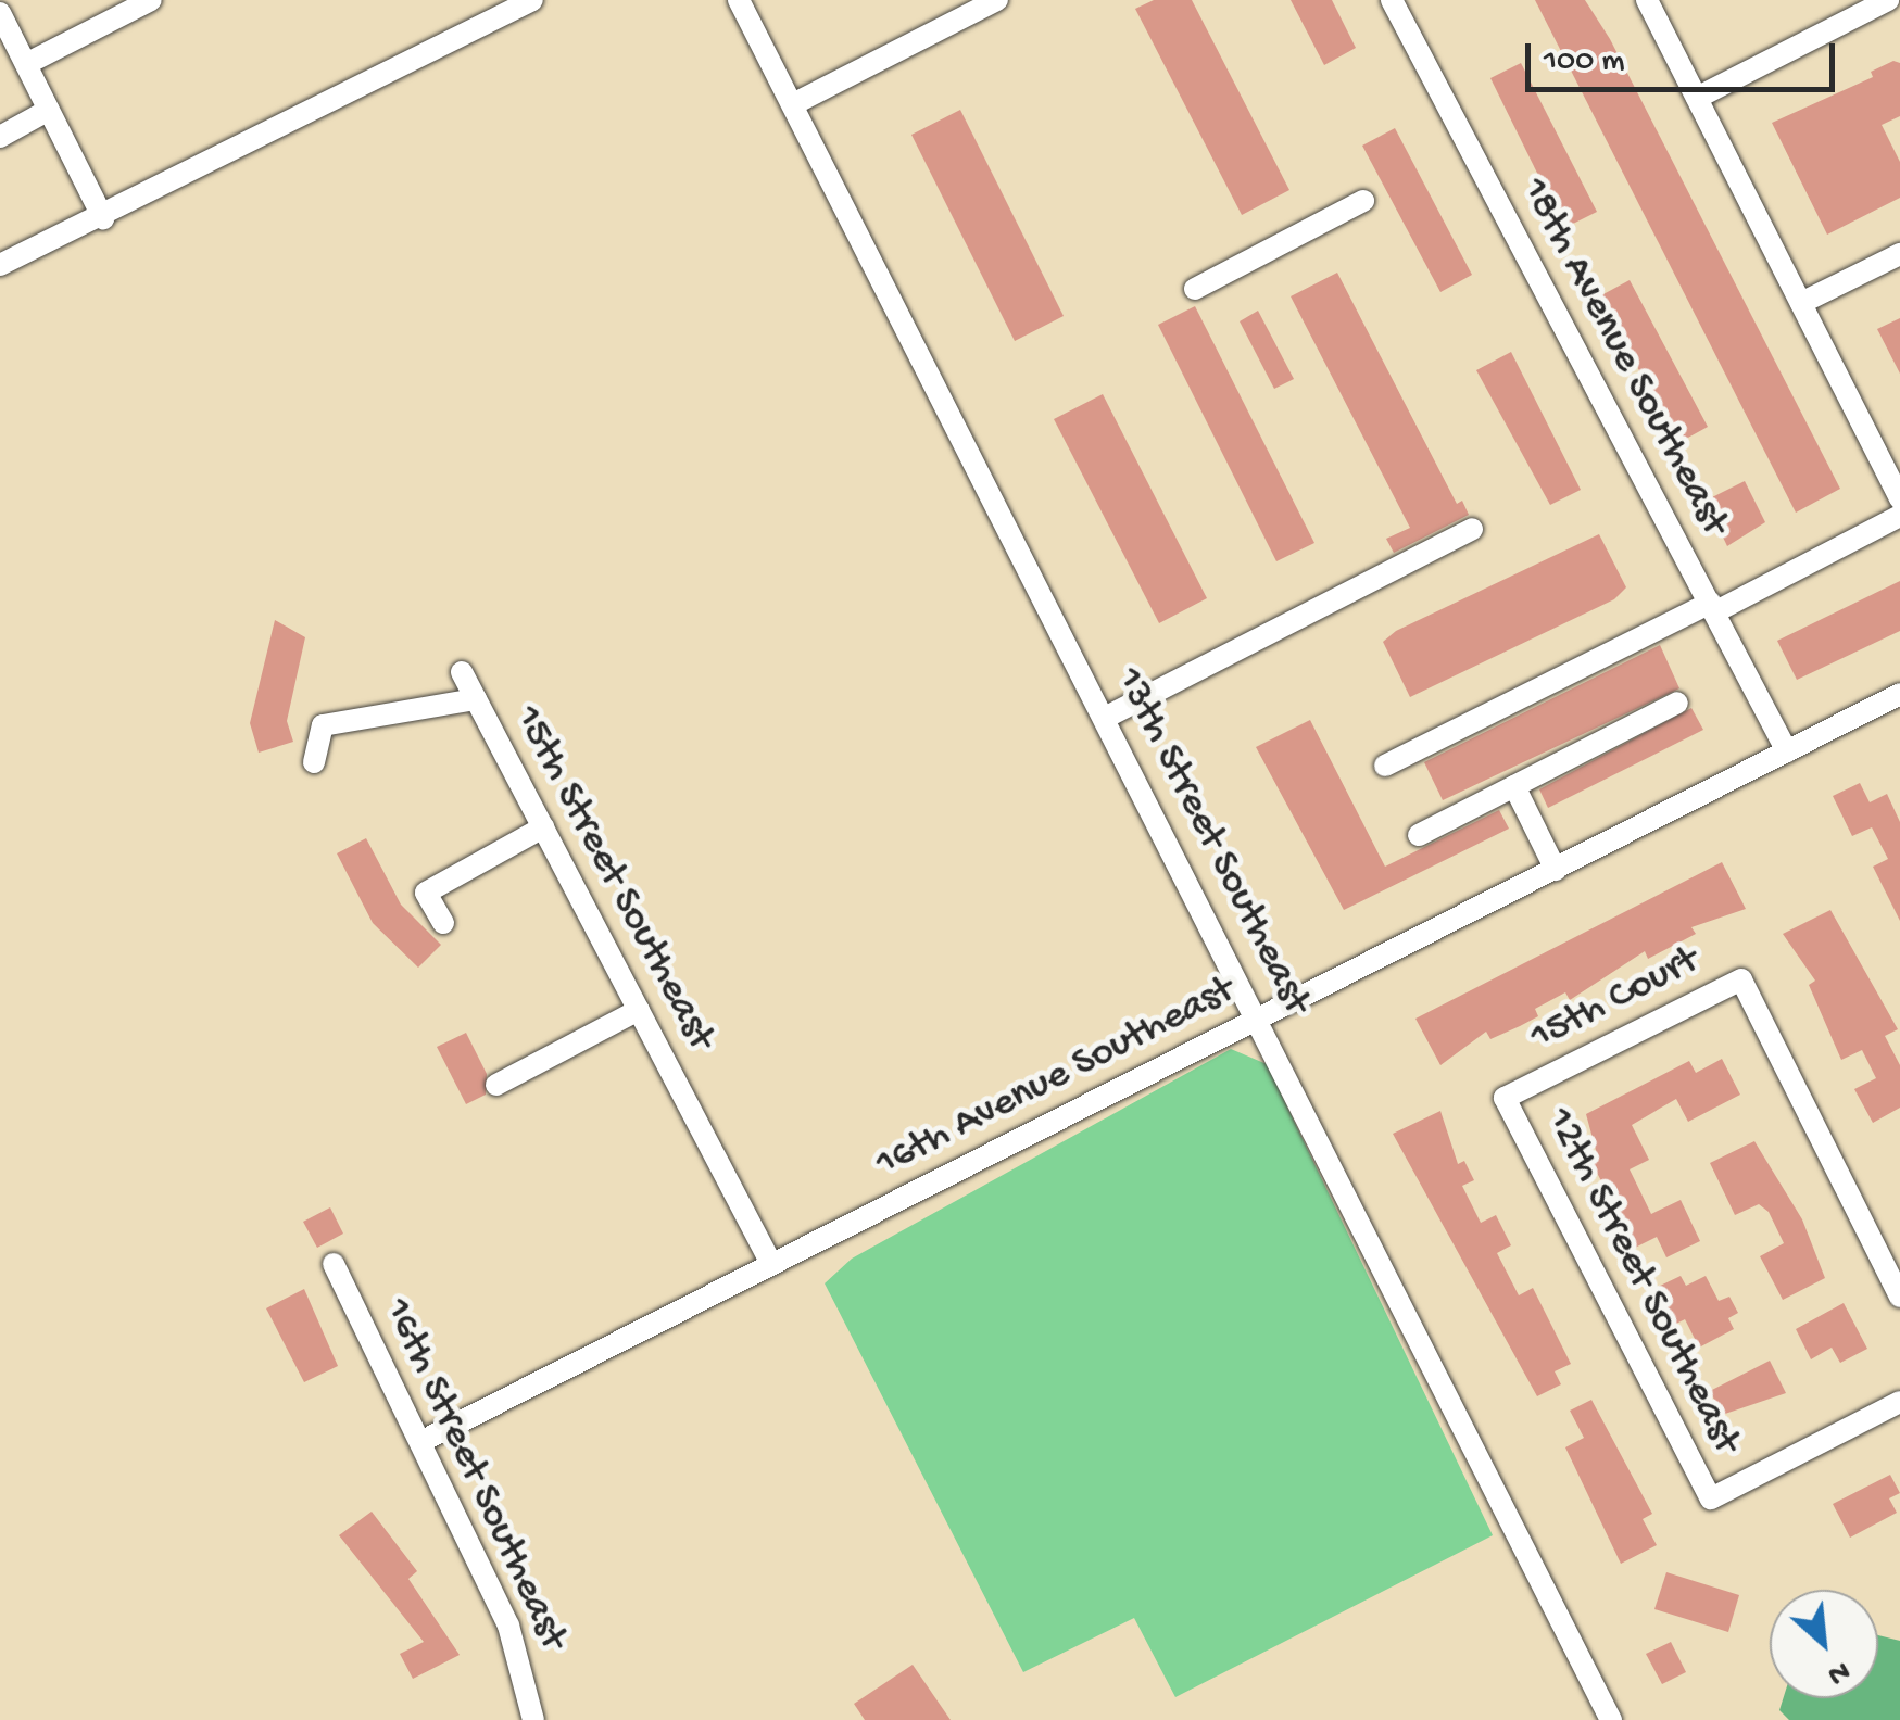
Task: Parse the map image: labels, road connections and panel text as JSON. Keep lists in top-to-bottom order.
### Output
{
  "streets": {
    "street": [
      "18th Avenue Southeast",
      "13th Street Southeast",
      "15th Street Southeast",
      "15th Court",
      "16th Avenue Southeast",
      "12th Street Southeast",
      "16th Street Southeast"
    ]
  },
  "crossings": [
    ["18th Avenue Southeast", "16th Avenue Southeast"],
    ["13th Street Southeast", "16th Avenue Southeast"],
    ["15th Street Southeast", "16th Avenue Southeast"],
    ["15th Court", "12th Street Southeast"],
    ["16th Avenue Southeast", "16th Street Southeast"]
  ],
  "scale_bar": "100 m",
  "north": "bottom right"
}
